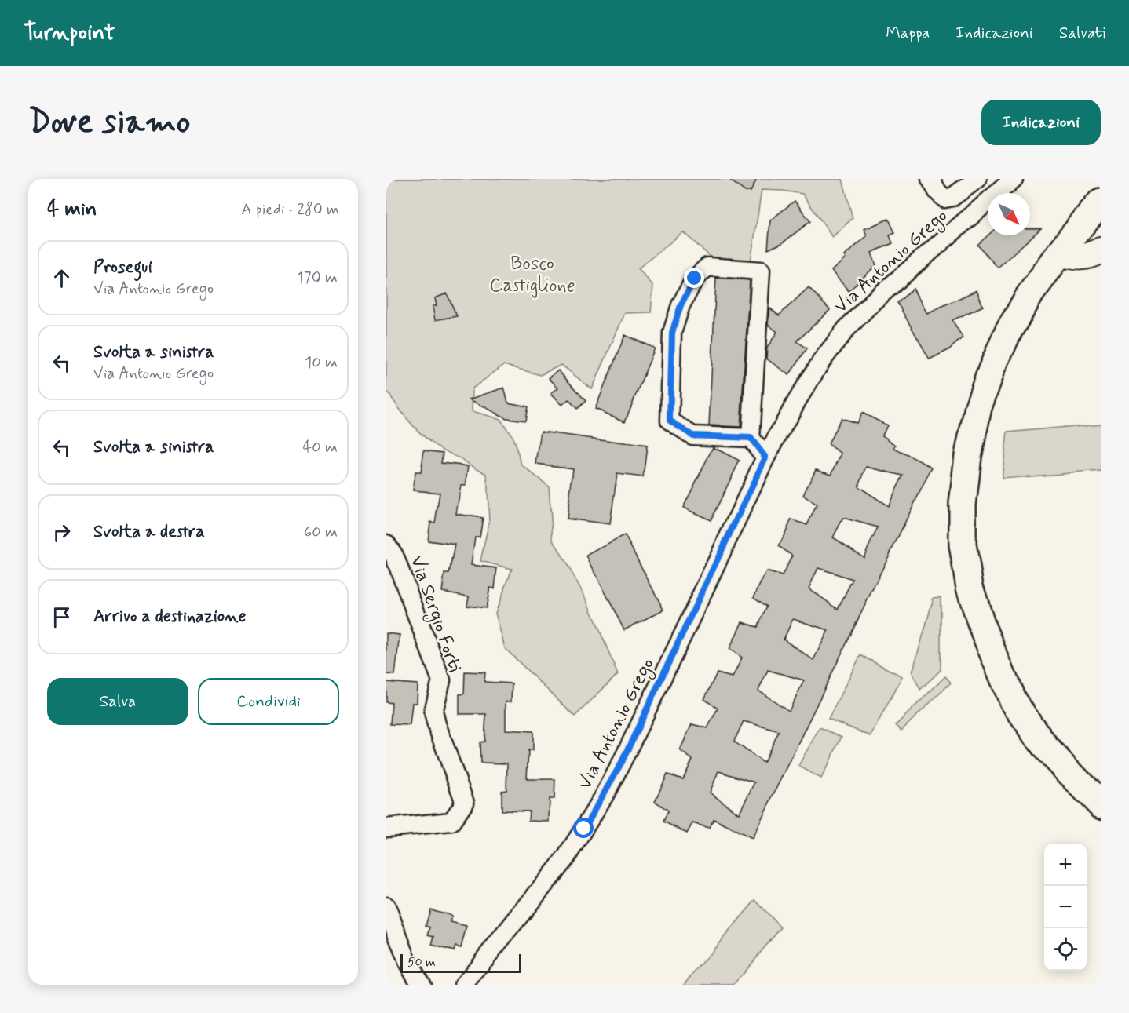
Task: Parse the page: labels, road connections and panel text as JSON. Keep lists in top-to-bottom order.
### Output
{
  "streets": {
    "street": ["Via Antonio Grego", "Via Sergio Forti"]
  },
  "parks": ["Bosco Castiglione"],
  "scale_bar": "50 m",
  "north": "bottom right",
  "page": {
    "header": "Turnpoint",
    "nav": ["Mappa", "Indicazioni", "Salvati"],
    "buttons": [
      "Indicazioni",
      ["Salva", "Condividi"]
    ],
    "title": "Dove siamo",
    "heading": ["4 min", "A piedi · 280 m"],
    "list": [
      ["Prosegui", "Via Antonio Grego", "170 m"],
      ["Svolta a sinistra", "Via Antonio Grego", "10 m"],
      ["Svolta a sinistra", "40 m"],
      ["Svolta a destra", "60 m"],
      "Arrivo a destinazione"
    ],
    "map_buttons": ["+", "−"],
    "scale": "50 m"
  }
}
